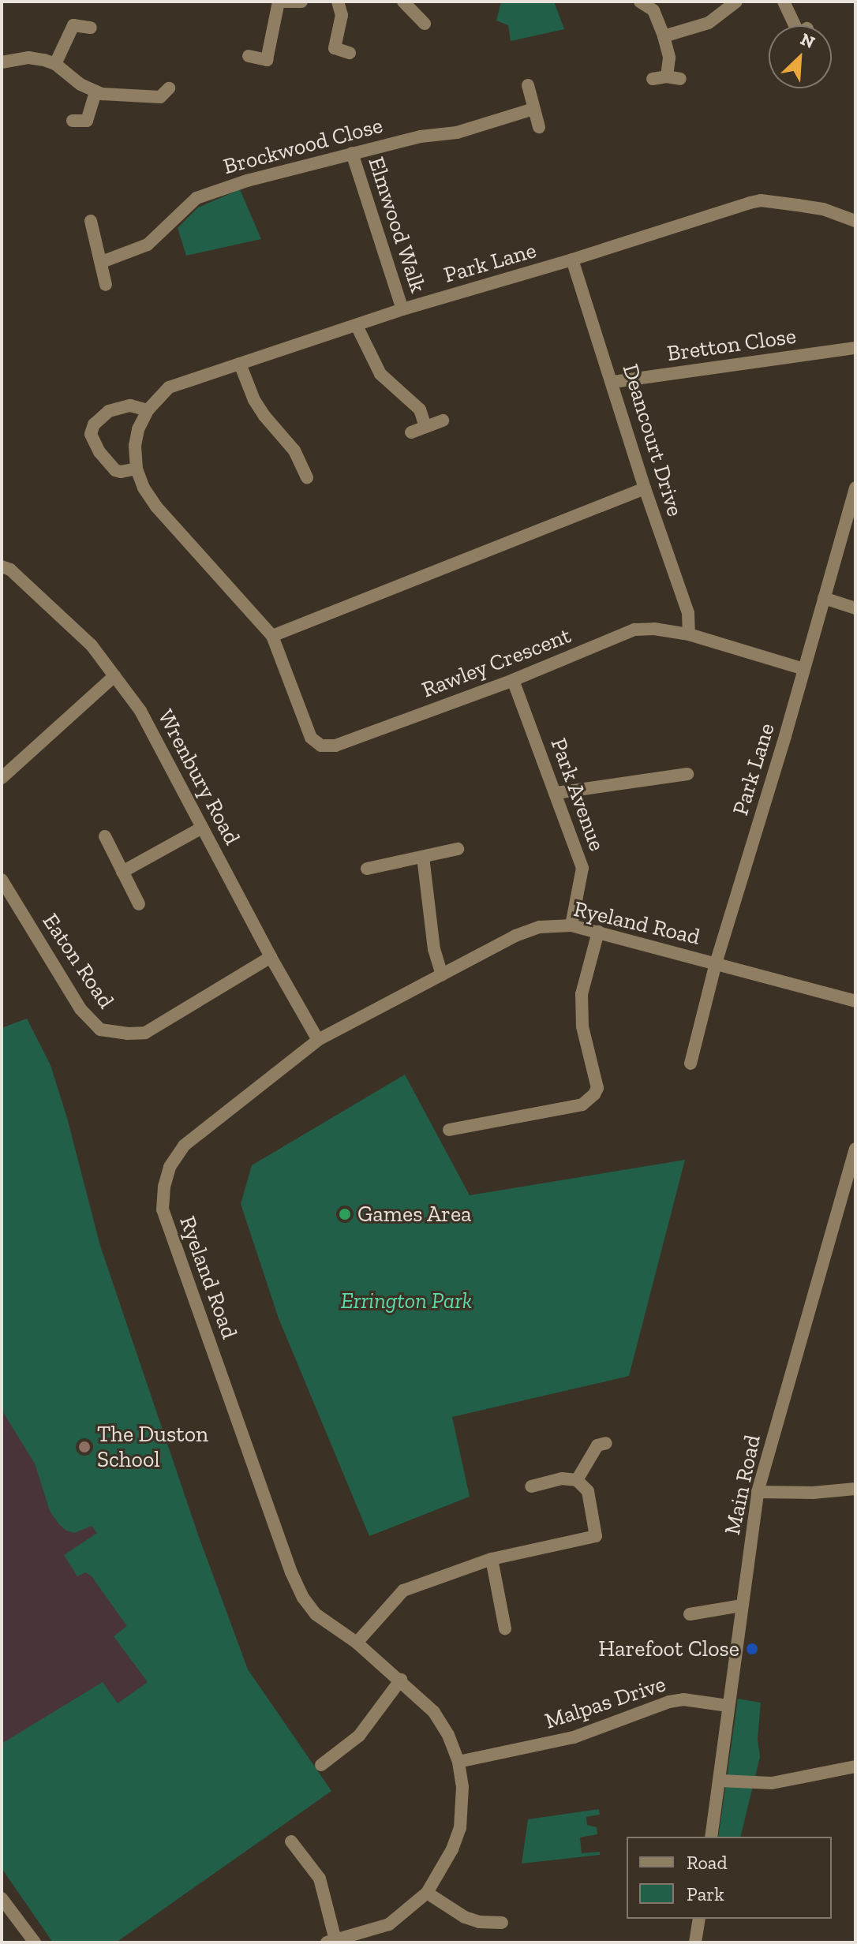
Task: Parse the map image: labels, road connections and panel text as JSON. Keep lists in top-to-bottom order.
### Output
{
  "streets": {
    "street": [
      "Brockwood Close",
      "Elmwood Walk",
      "Park Lane",
      "Bretton Close",
      "Deancourt Drive",
      "Rawley Crescent",
      "Wrenbury Road",
      "Park Avenue",
      "Ryeland Road",
      "Eaton Road",
      "Main Road",
      "Malpas Drive"
    ]
  },
  "crossings": [
    ["Brockwood Close", "Elmwood Walk"],
    ["Elmwood Walk", "Park Lane"],
    ["Park Lane", "Deancourt Drive"],
    ["Park Lane", "Rawley Crescent"],
    ["Park Lane", "Ryeland Road"],
    ["Bretton Close", "Deancourt Drive"],
    ["Deancourt Drive", "Rawley Crescent"],
    ["Rawley Crescent", "Park Avenue"],
    ["Wrenbury Road", "Ryeland Road"],
    ["Wrenbury Road", "Eaton Road"],
    ["Park Avenue", "Ryeland Road"],
    ["Ryeland Road", "Malpas Drive"],
    ["Main Road", "Malpas Drive"]
  ],
  "parks": ["Errington Park"],
  "places": ["Games Area", "The Duston School", "Harefoot Close"],
  "legend": ["Road", "Park"],
  "north": "top right"
}
